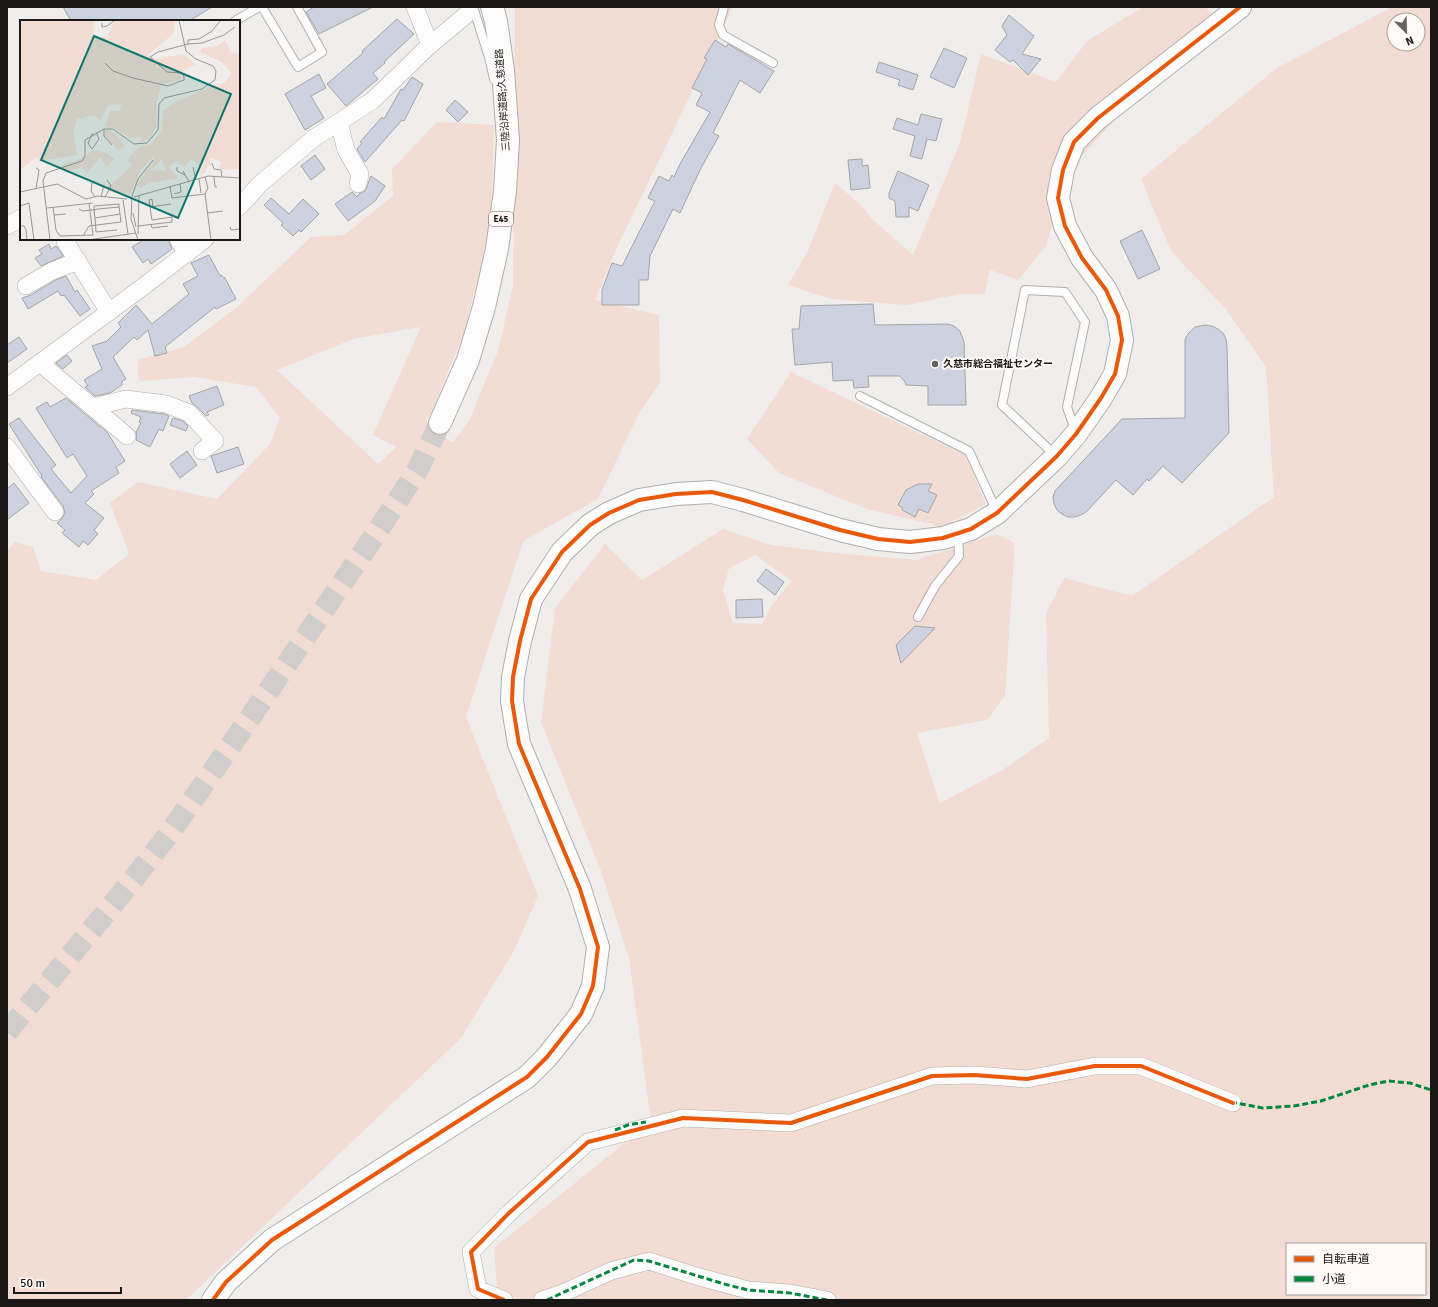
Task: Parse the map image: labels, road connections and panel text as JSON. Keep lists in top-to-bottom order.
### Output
{
  "streets": {
    "main road": ["三陸沿岸道路;久慈道路", "E45"]
  },
  "places": ["久慈市総合福祉センター"],
  "legend": ["自転車道", "小道"],
  "scale_bar": "50 m",
  "north": "bottom right"
}
